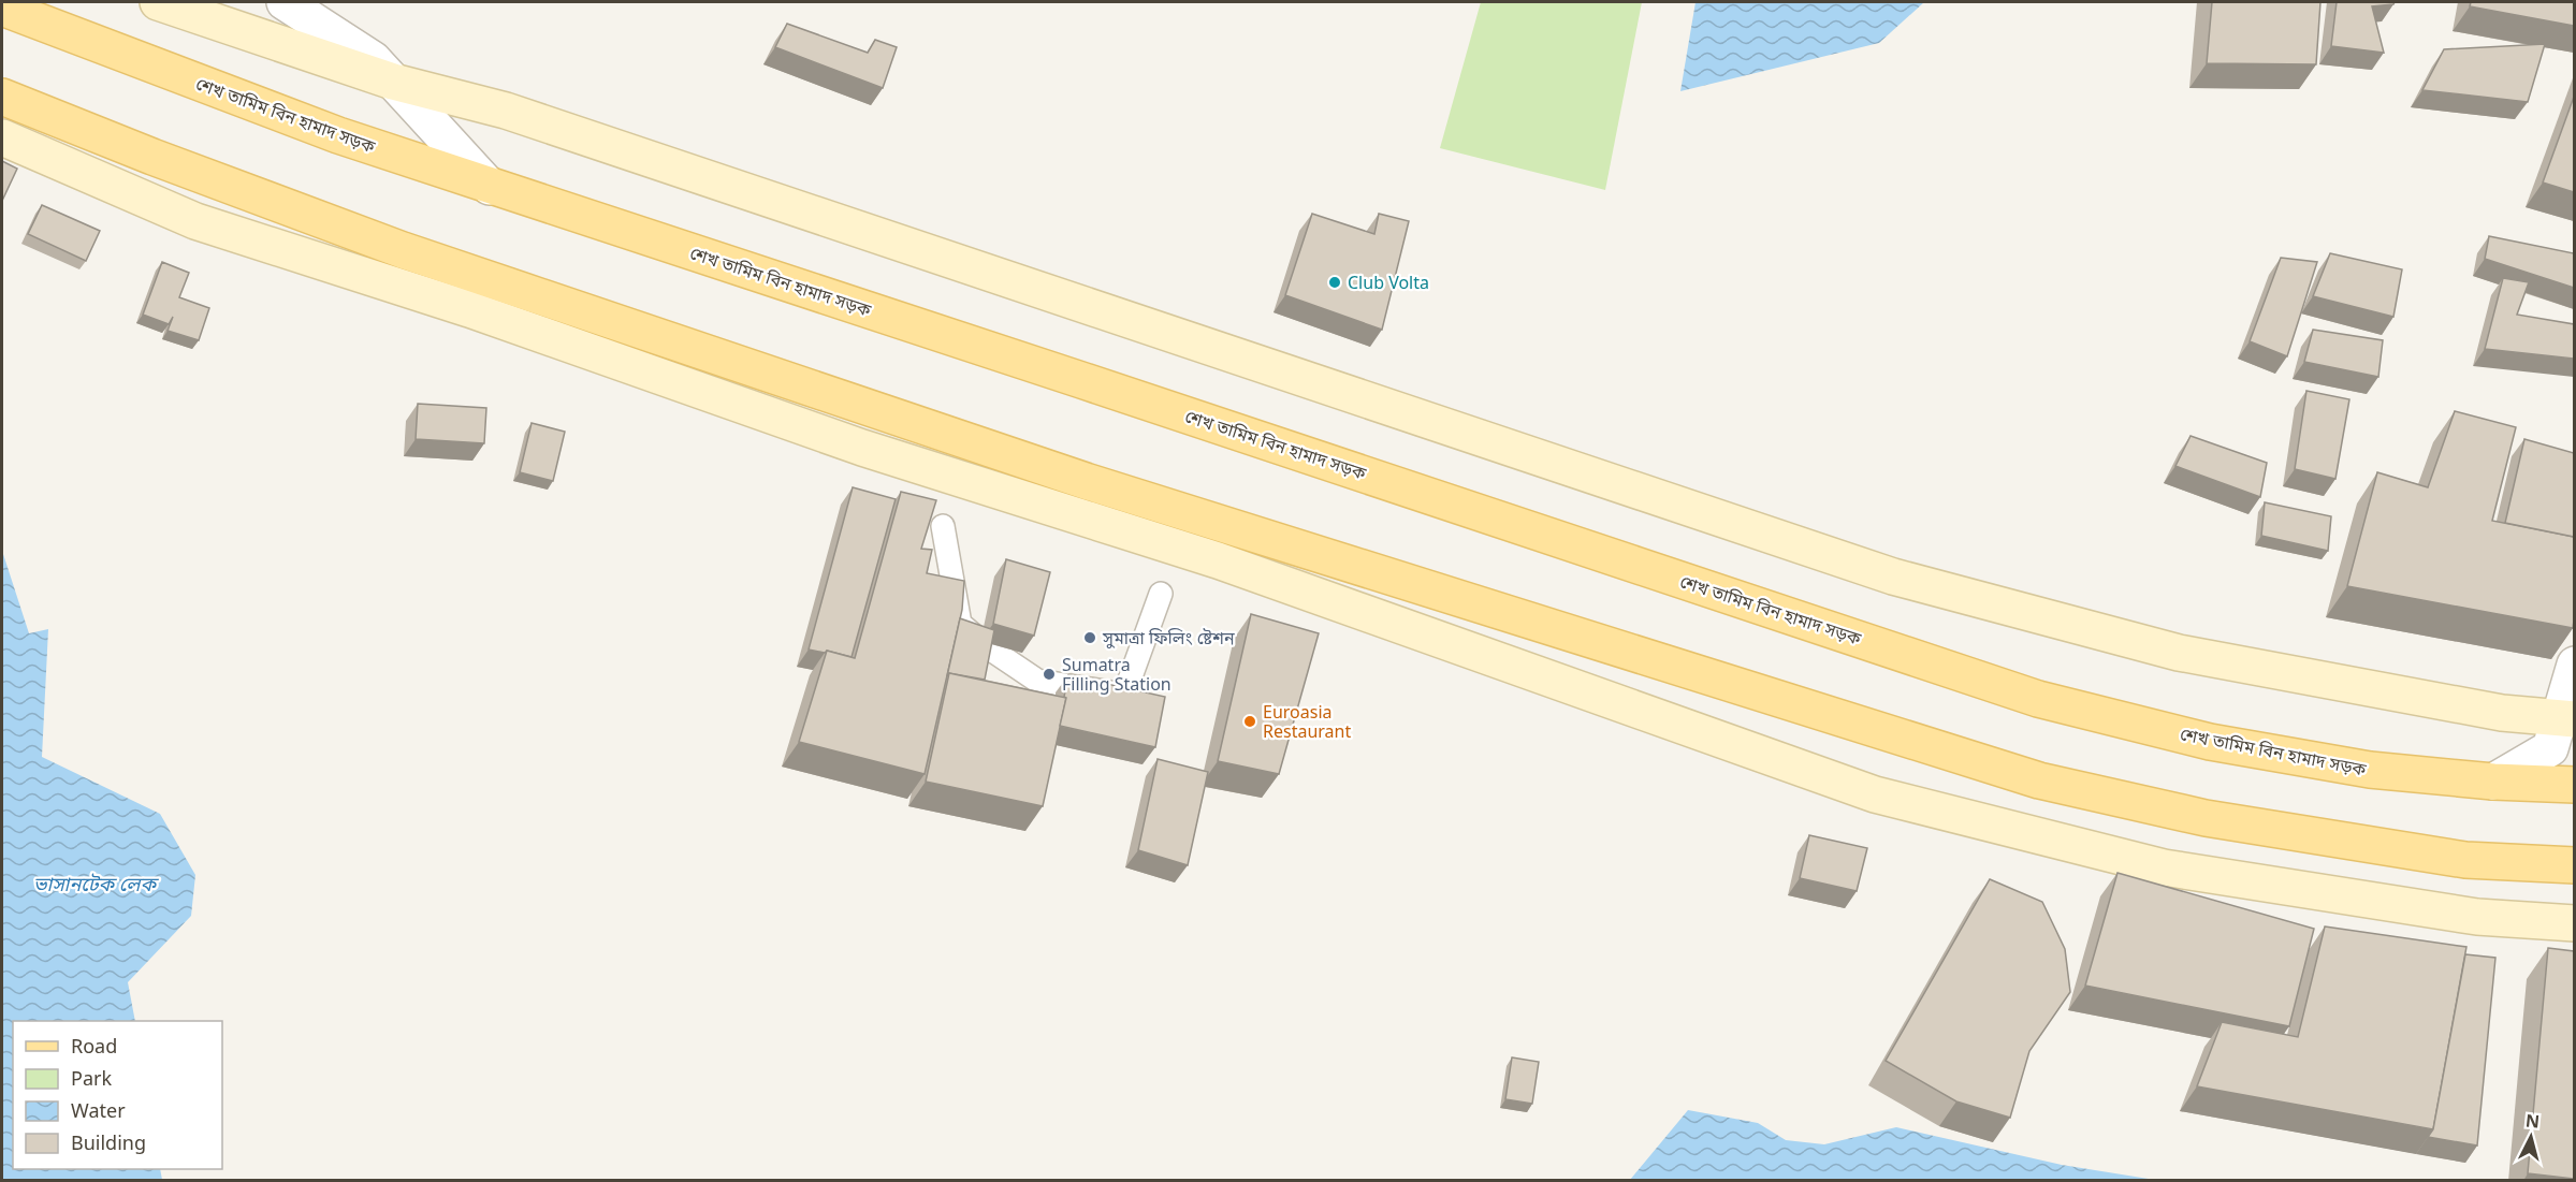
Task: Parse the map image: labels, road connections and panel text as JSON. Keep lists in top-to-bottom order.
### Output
{
  "streets": {
    "main road": ["শেখ তামিম বিন হামাদ সড়ক"]
  },
  "water": ["ভাসানটেক লেক"],
  "places": [
    "Club Volta",
    "সুমাত্রা ফিলিং ষ্টেশন",
    "Sumatra Filling Station",
    "Euroasia Restaurant"
  ],
  "legend": [
    "Road",
    "Park",
    "Water",
    "Building"
  ],
  "north": "top"
}
